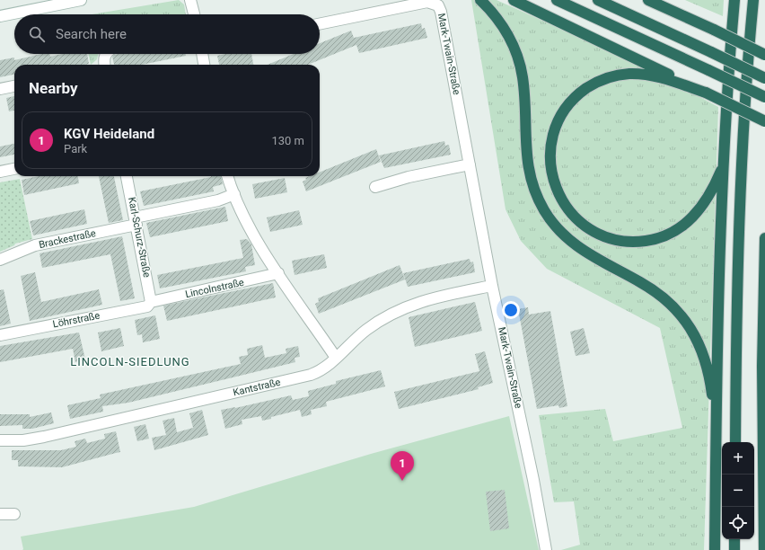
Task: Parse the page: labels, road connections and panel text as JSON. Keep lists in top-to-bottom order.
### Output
{
  "streets": {
    "street": [
      "Mark-Twain-Straße",
      "Karl-Schurz-Straße",
      "Brackestraße",
      "Lincolnstraße",
      "Löhrstraße",
      "Kantstraße"
    ]
  },
  "crossings": [
    ["Mark-Twain-Straße", "Kantstraße"],
    ["Karl-Schurz-Straße", "Brackestraße"],
    ["Karl-Schurz-Straße", "Lincolnstraße"],
    ["Karl-Schurz-Straße", "Löhrstraße"],
    ["Lincolnstraße", "Löhrstraße"]
  ],
  "districts": ["LINCOLN-SIEDLUNG"],
  "page": {
    "search": "Search here",
    "heading": "Nearby",
    "list": [
      {
        "mark": "1",
        "name": "KGV Heideland",
        "note": "Park",
        "value": "130 m"
      }
    ],
    "map_buttons": ["+", "−"],
    "pins": "1"
  }
}
